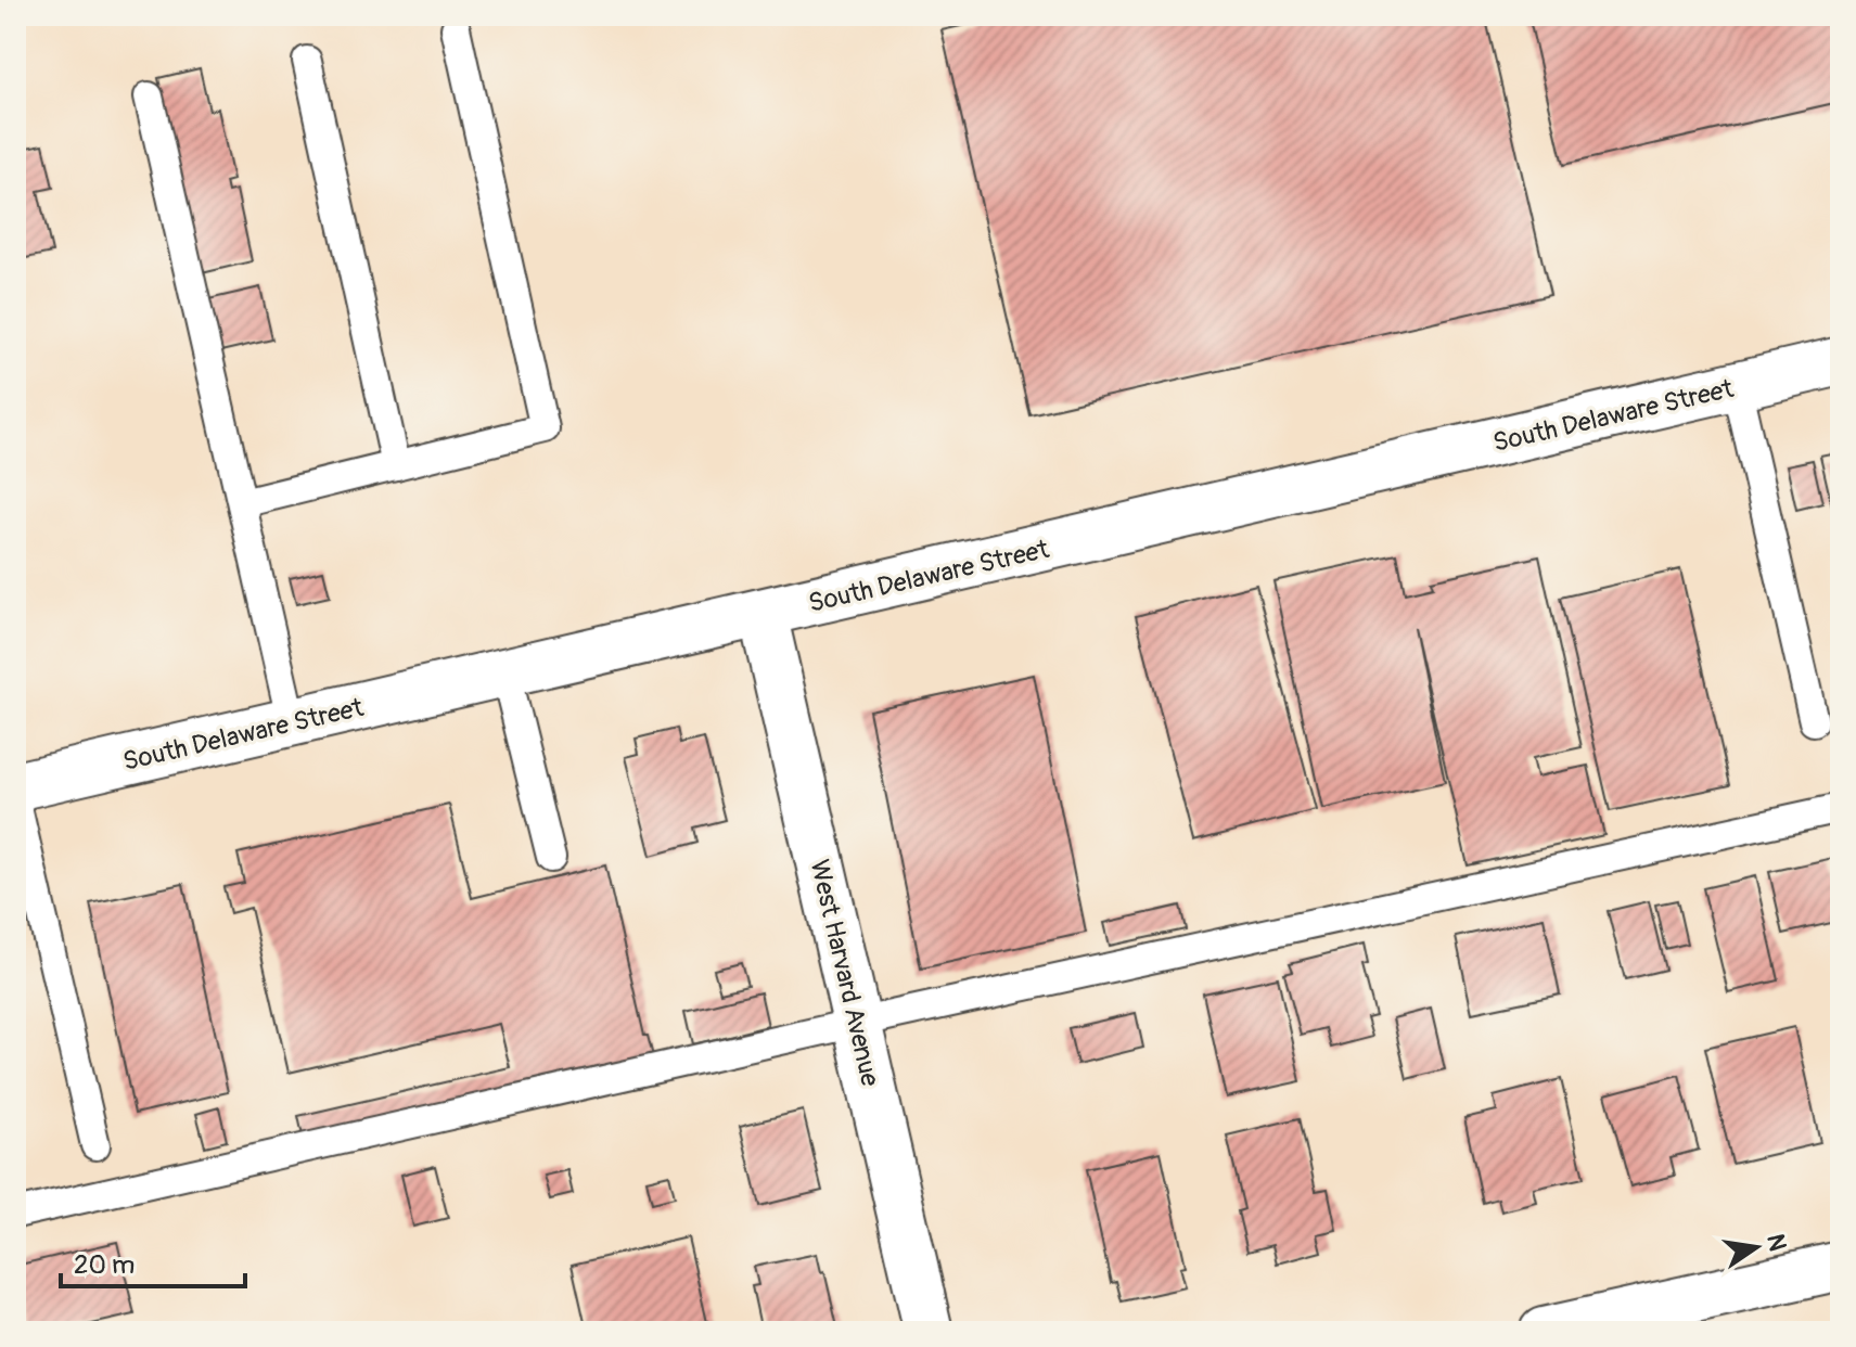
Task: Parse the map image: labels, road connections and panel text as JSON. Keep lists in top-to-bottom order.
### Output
{
  "streets": {
    "street": ["South Delaware Street", "West Harvard Avenue"]
  },
  "crossings": [
    ["South Delaware Street", "West Harvard Avenue"]
  ],
  "scale_bar": "20 m",
  "north": "right"
}
